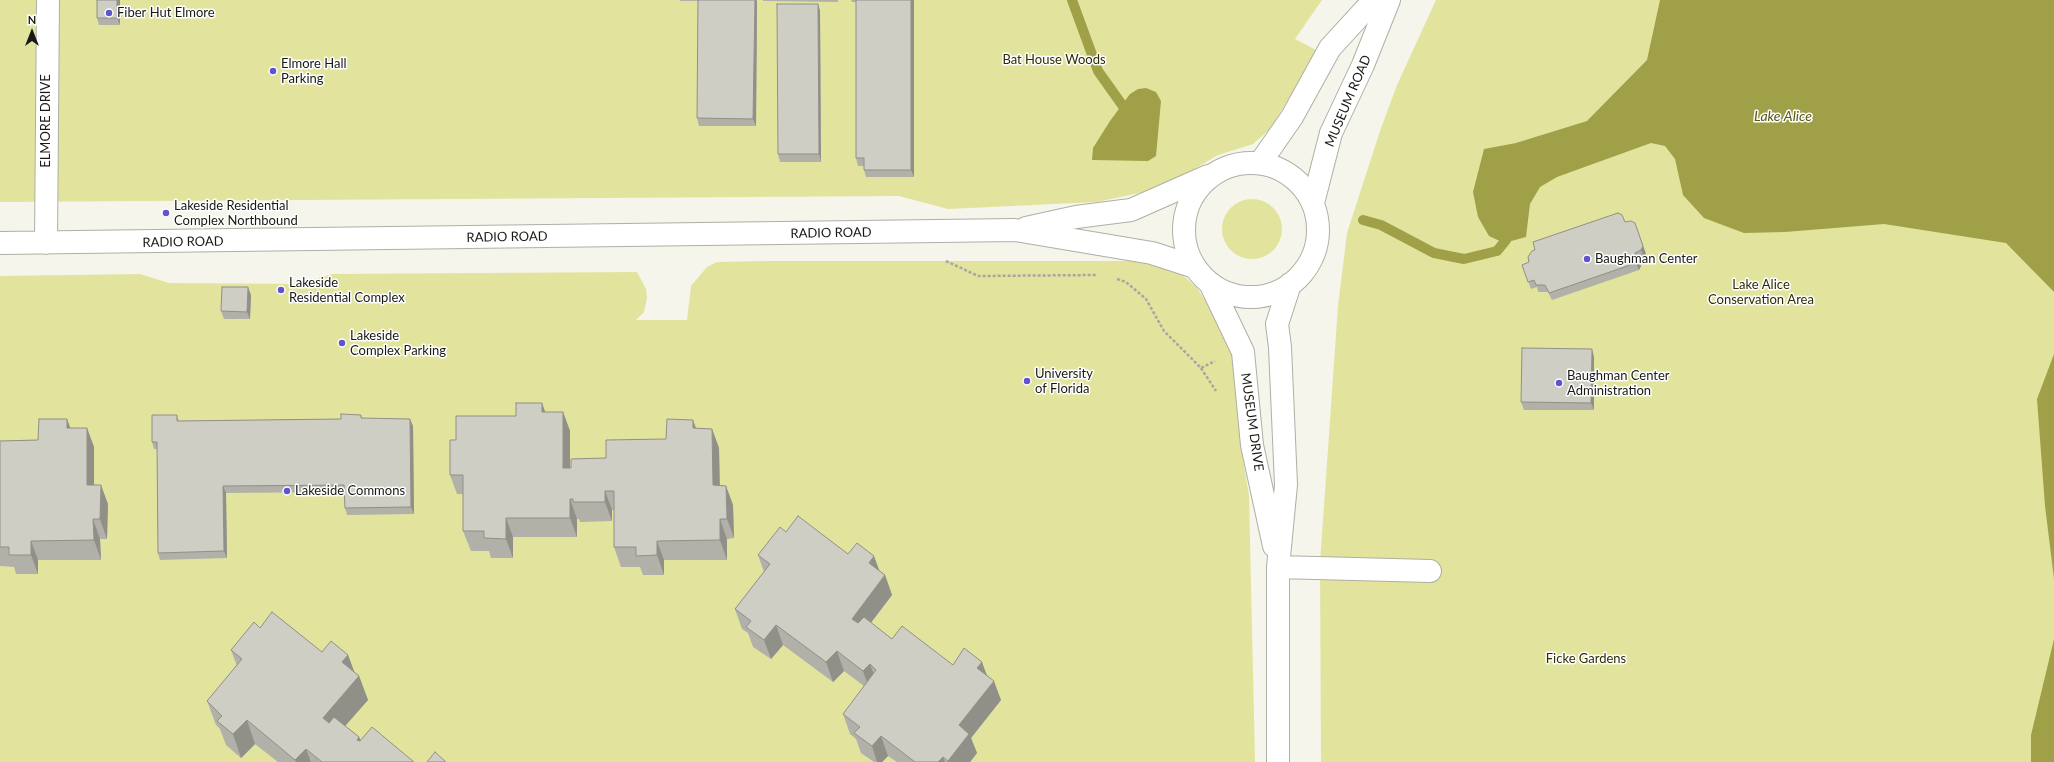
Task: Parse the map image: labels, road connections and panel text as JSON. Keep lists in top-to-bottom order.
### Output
{
  "streets": {
    "street": [
      "MUSEUM ROAD",
      "ELMORE DRIVE",
      "RADIO ROAD",
      "MUSEUM DRIVE"
    ]
  },
  "crossings": [
    ["MUSEUM ROAD", "RADIO ROAD"],
    ["MUSEUM ROAD", "MUSEUM DRIVE"],
    ["ELMORE DRIVE", "RADIO ROAD"],
    ["RADIO ROAD", "MUSEUM DRIVE"]
  ],
  "water": ["Lake Alice"],
  "parks": ["Bat House Woods", "Lake Alice Conservation Area", "Ficke Gardens"],
  "places": [
    "Fiber Hut Elmore",
    "Elmore Hall Parking",
    "Lakeside Residential Complex Northbound",
    "Baughman Center",
    "Lakeside Residential Complex",
    "Lakeside Complex Parking",
    "University of Florida",
    "Baughman Center Administration",
    "Lakeside Commons"
  ],
  "north": "top"
}
